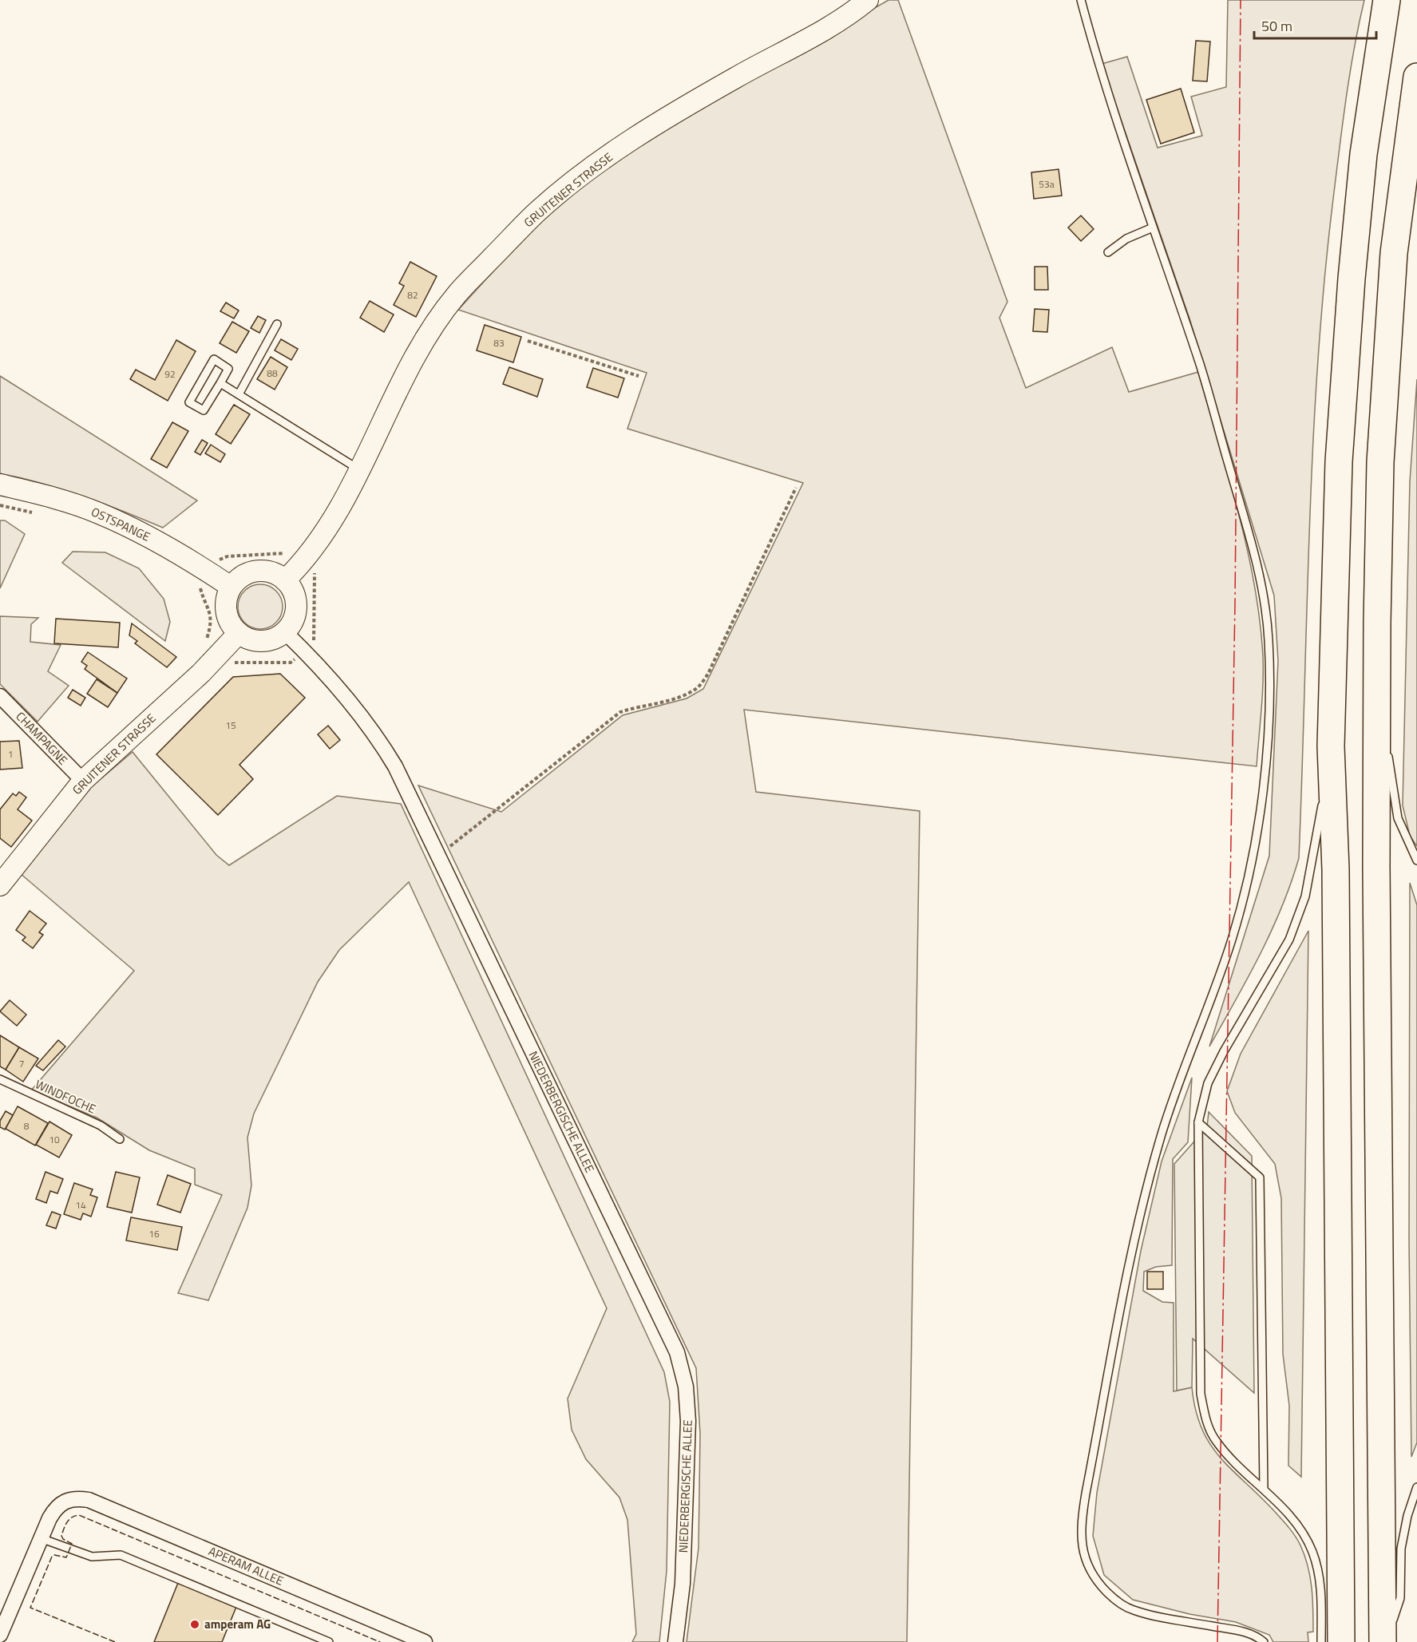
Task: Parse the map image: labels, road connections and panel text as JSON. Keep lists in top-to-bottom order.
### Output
{
  "streets": {
    "main road": ["GRUITENER STRASSE", "OSTSPANGE"],
    "street": ["CHAMPAGNE", "NIEDERBERGISCHE ALLEE", "APERAM ALLEE"],
    "lane": ["WINDFOCHE"]
  },
  "crossings": [
    ["GRUITENER STRASSE", "OSTSPANGE"],
    ["GRUITENER STRASSE", "CHAMPAGNE"],
    ["GRUITENER STRASSE", "NIEDERBERGISCHE ALLEE"],
    ["OSTSPANGE", "NIEDERBERGISCHE ALLEE"]
  ],
  "places": ["amperam AG"],
  "house_numbers": [
    "53a",
    "82",
    "83",
    "88",
    "92",
    "15",
    "1",
    "7",
    "8",
    "10",
    "14",
    "16"
  ],
  "scale_bar": "50 m"
}
